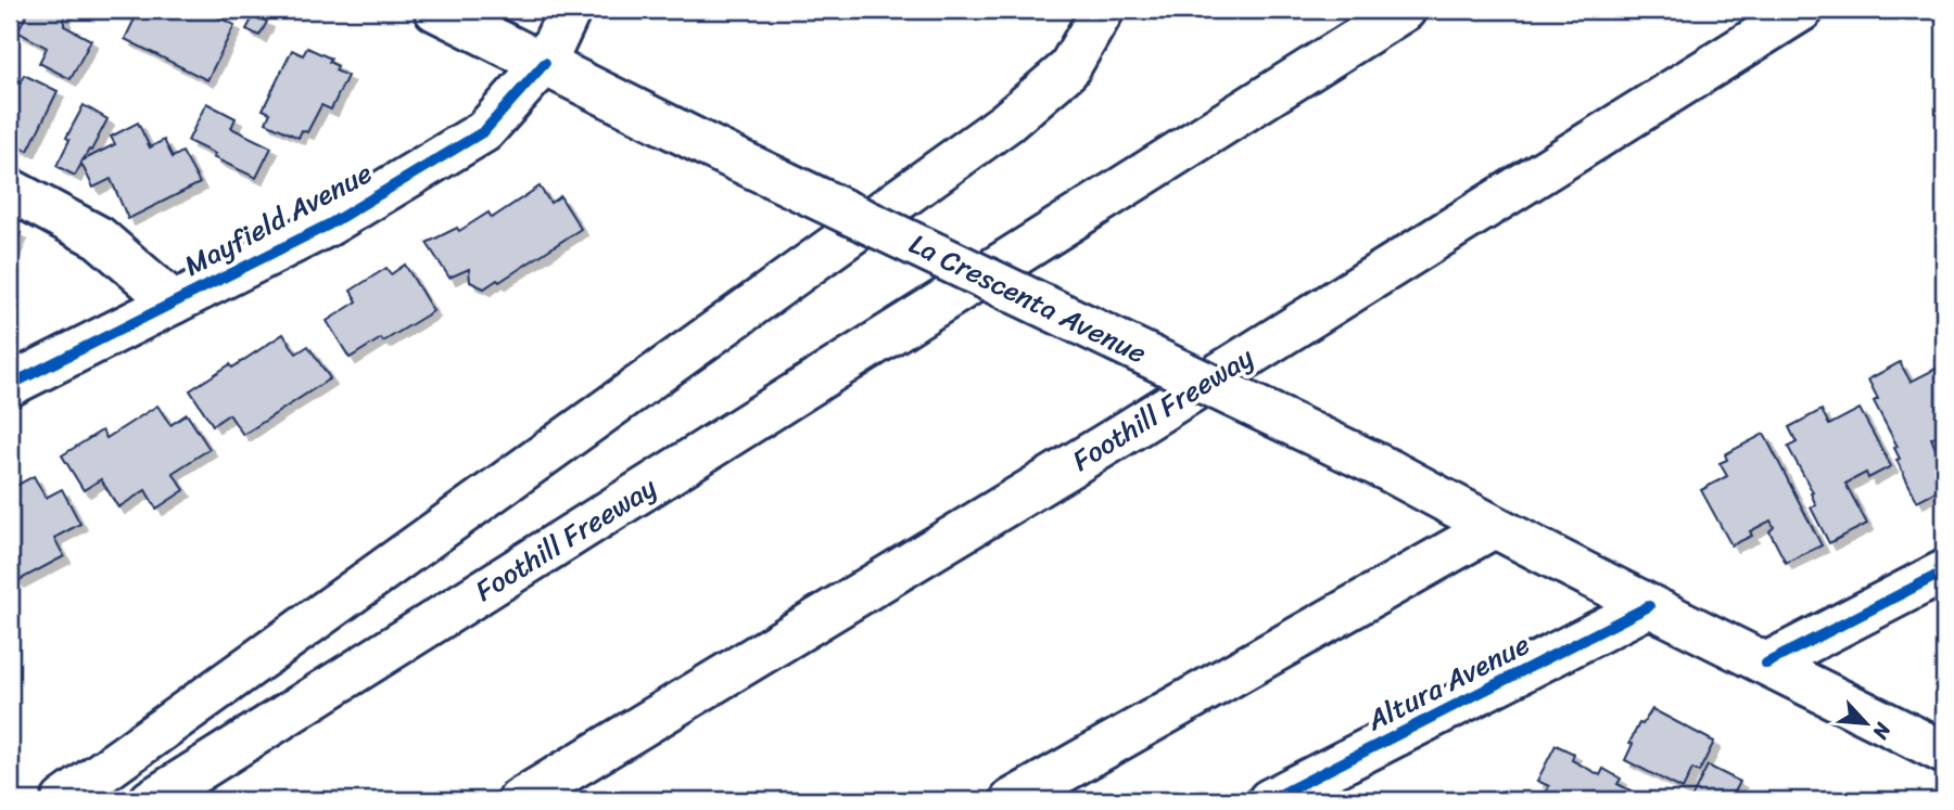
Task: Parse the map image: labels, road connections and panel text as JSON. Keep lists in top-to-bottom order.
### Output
{
  "streets": {
    "main road": [
      "Mayfield Avenue",
      "La Crescenta Avenue",
      "Foothill Freeway",
      "Altura Avenue"
    ]
  },
  "crossings": [
    ["Mayfield Avenue", "La Crescenta Avenue"],
    ["La Crescenta Avenue", "Altura Avenue"]
  ],
  "north": "bottom right"
}
